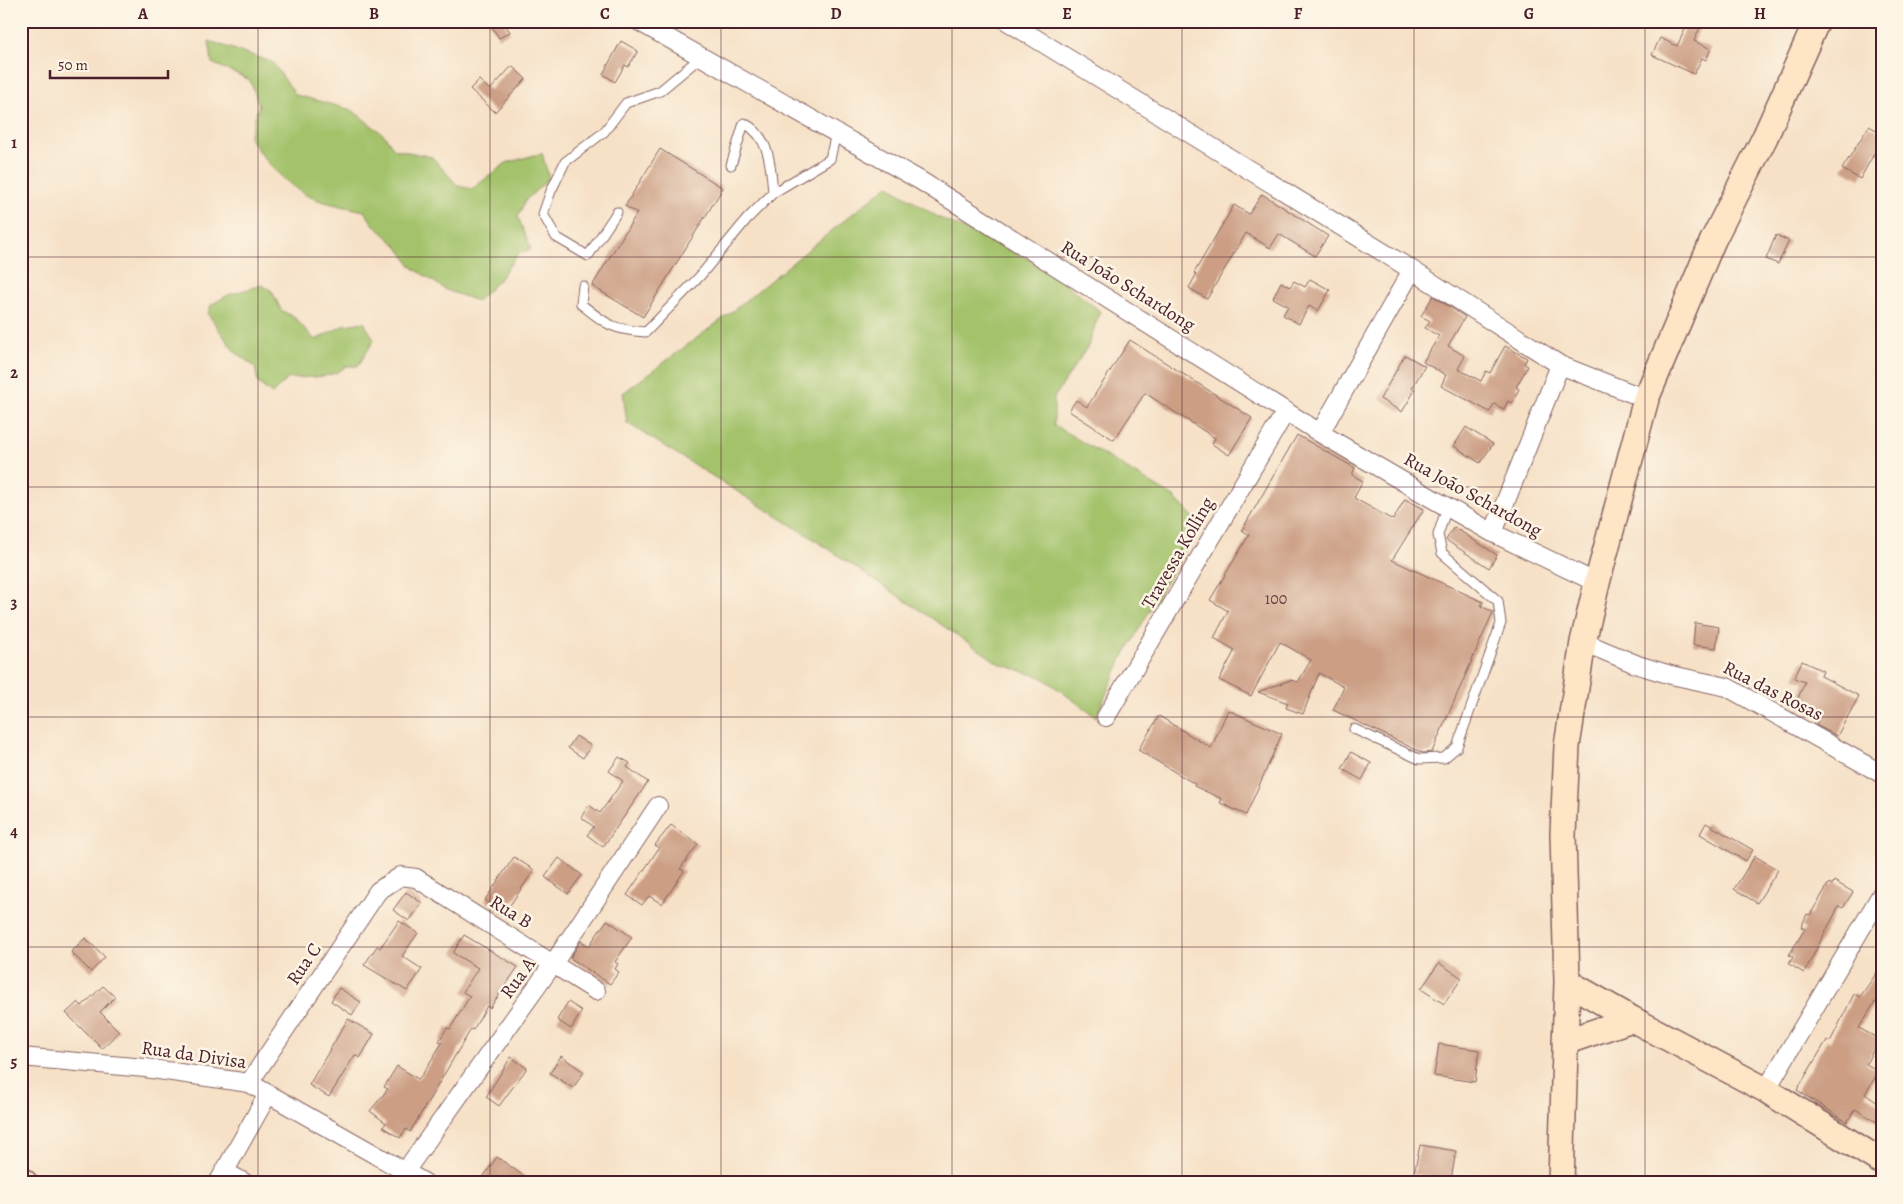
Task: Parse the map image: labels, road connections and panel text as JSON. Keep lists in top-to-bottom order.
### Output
{
  "streets": {
    "street": [
      "Rua João Schardong",
      "Travessa Kolling",
      "Rua das Rosas",
      "Rua B",
      "Rua C",
      "Rua A",
      "Rua da Divisa"
    ]
  },
  "crossings": [
    ["Rua João Schardong", "Travessa Kolling"],
    ["Rua B", "Rua C"],
    ["Rua B", "Rua A"],
    ["Rua C", "Rua da Divisa"],
    ["Rua A", "Rua da Divisa"]
  ],
  "house_numbers": ["100"],
  "scale_bar": "50 m",
  "grid": {
    "columns": [
      "A",
      "B",
      "C",
      "D",
      "E",
      "F",
      "G",
      "H"
    ],
    "rows": [
      "1",
      "2",
      "3",
      "4",
      "5"
    ]
  }
}
